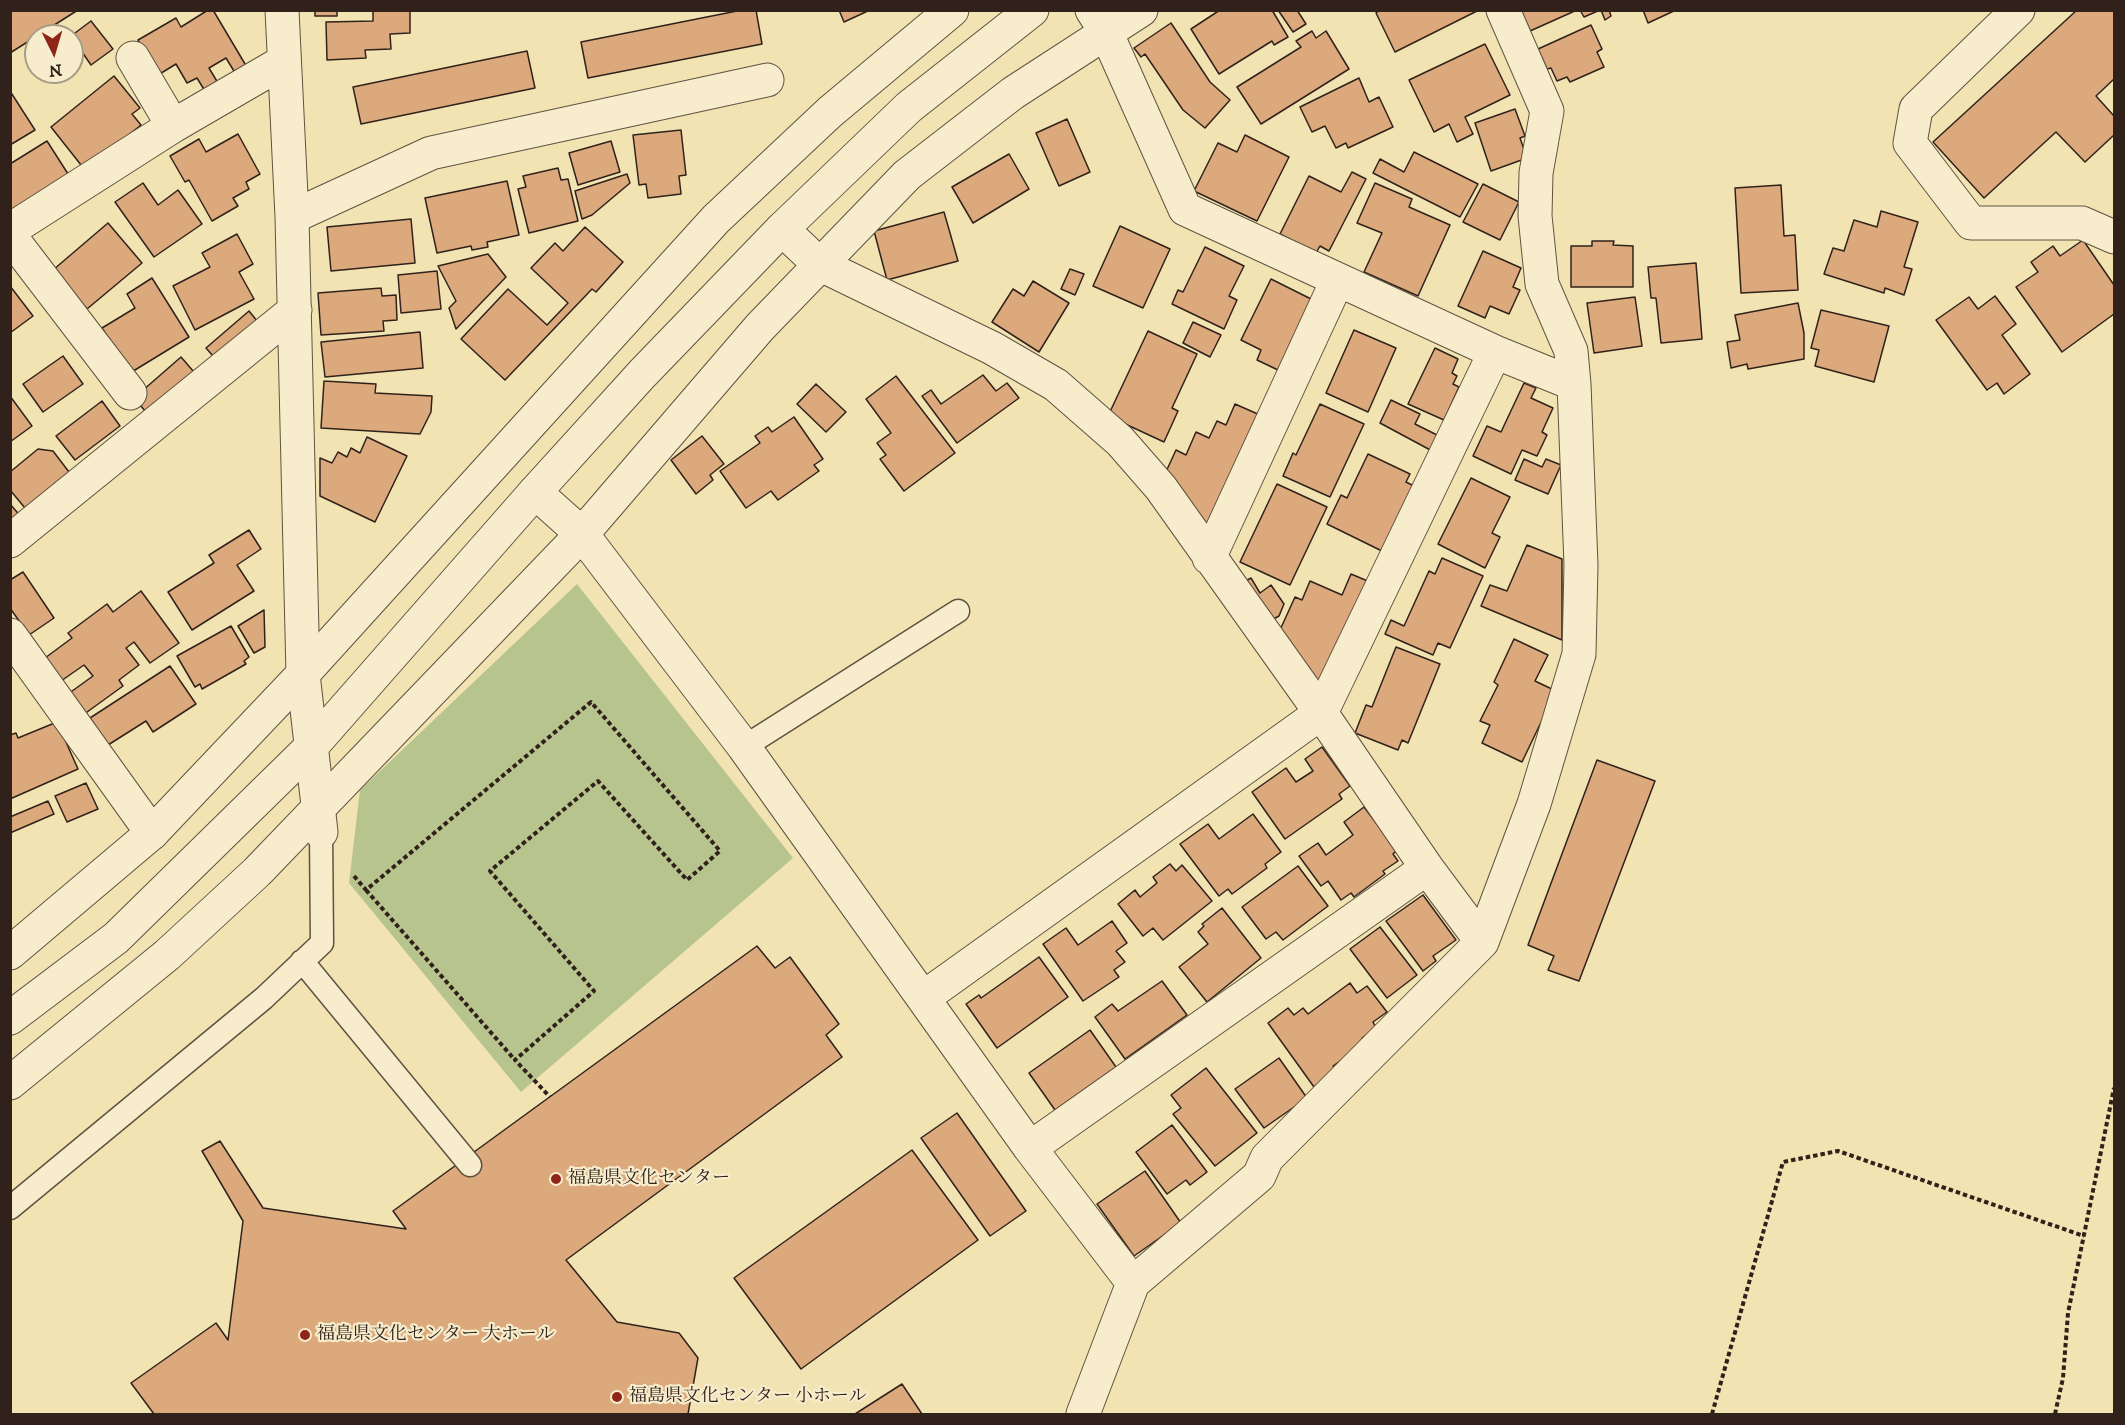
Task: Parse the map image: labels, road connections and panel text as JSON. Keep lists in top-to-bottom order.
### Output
{
  "places": ["福島県文化センター", "福島県文化センター 大ホール", "福島県文化センター 小ホール"],
  "north": "bottom"
}
